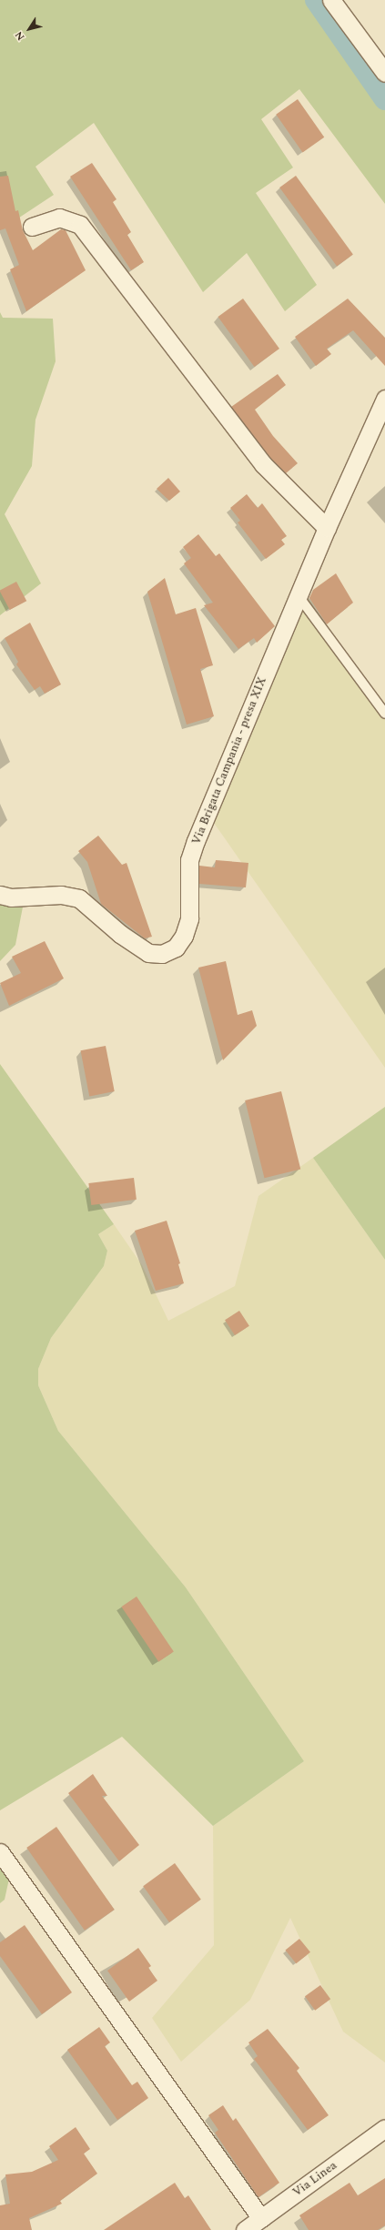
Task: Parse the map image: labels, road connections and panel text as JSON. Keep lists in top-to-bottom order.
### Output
{
  "streets": {
    "street": ["Via Brigata Campania - presa XIX", "Via Linea"]
  },
  "north": "bottom left"
}
